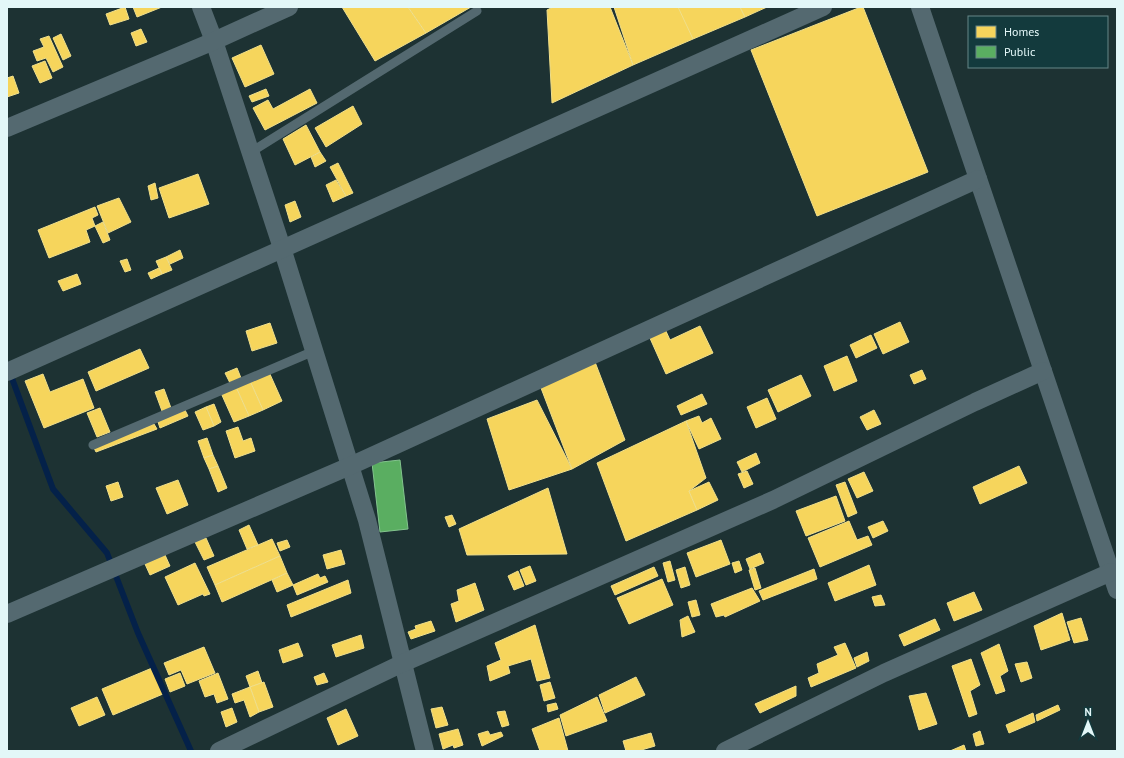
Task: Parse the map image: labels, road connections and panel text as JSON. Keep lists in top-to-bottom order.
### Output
{
  "legend": ["Homes", "Public"],
  "north": "top"
}
